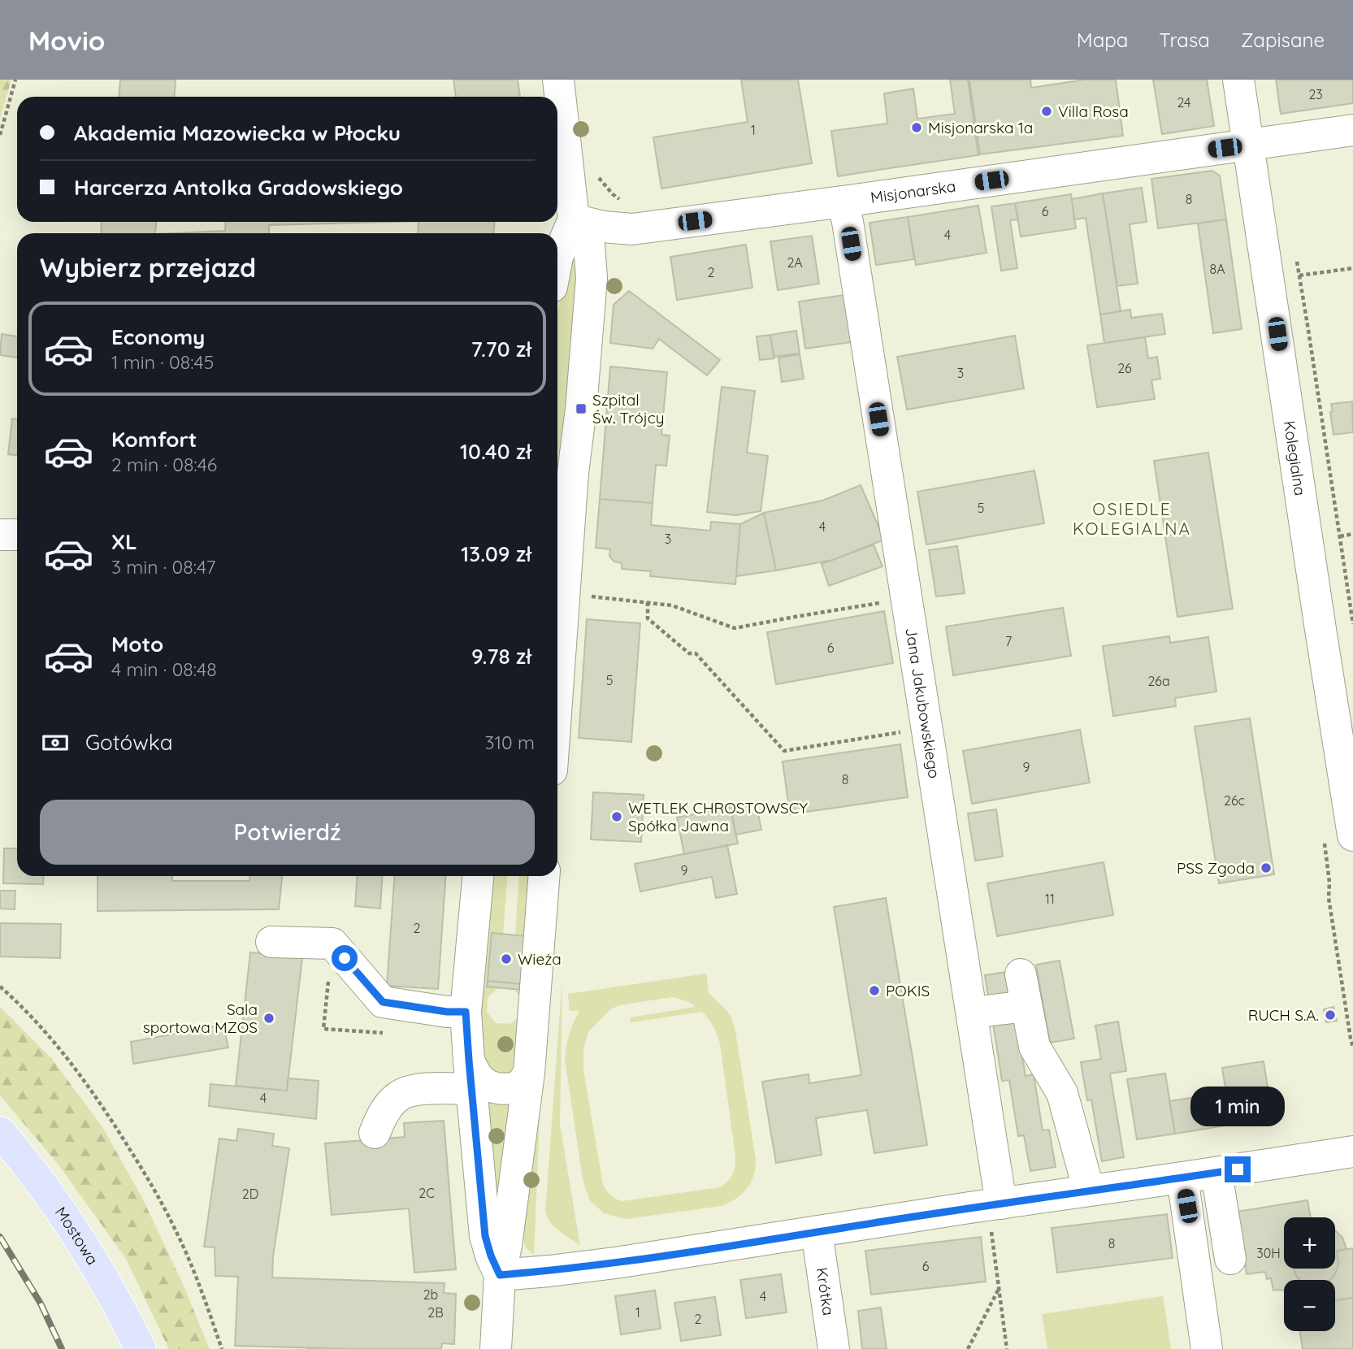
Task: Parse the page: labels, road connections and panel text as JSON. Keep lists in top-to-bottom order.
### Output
{
  "streets": {
    "main road": ["Mostowa"],
    "street": [
      "Misjonarska",
      "Kolegialna",
      "Jana Jakubowskiego",
      "Krótka"
    ]
  },
  "crossings": [
    ["Misjonarska", "Kolegialna"],
    ["Misjonarska", "Jana Jakubowskiego"]
  ],
  "districts": ["OSIEDLE KOLEGIALNA"],
  "places": {
    "other": [
      "Villa Rosa",
      "Misjonarska 1a",
      "WETLEK CHROSTOWSCY Spółka Jawna",
      "PSS Zgoda",
      "Wieża",
      "POKIS",
      "RUCH S.A.",
      "Sala sportowa MZOS"
    ],
    "transit": ["Szpital Św. Trójcy"]
  },
  "house_numbers": [
    "23",
    "24",
    "1",
    "8",
    "6",
    "4",
    "2A",
    "8A",
    "2",
    "26",
    "3",
    "5",
    "4",
    "3",
    "7",
    "6",
    "5",
    "26a",
    "9",
    "8",
    "26c",
    "9",
    "11",
    "2",
    "4",
    "2C",
    "2D",
    "8",
    "30H",
    "6",
    "2b",
    "4",
    "2B",
    "1",
    "2"
  ],
  "page": {
    "header": "Movio",
    "nav": ["Mapa", "Trasa", "Zapisane"],
    "banner": ["Akademia Mazowiecka w Płocku", "Harcerza Antolka Gradowskiego"],
    "heading": "Wybierz przejazd",
    "list": [
      {
        "name": "Economy",
        "note": "1 min · 08:45",
        "value": "7.70 zł"
      },
      {
        "name": "Komfort",
        "note": "2 min · 08:46",
        "value": "10.40 zł"
      },
      {
        "name": "XL",
        "note": "3 min · 08:47",
        "value": "13.09 zł"
      },
      {
        "name": "Moto",
        "note": "4 min · 08:48",
        "value": "9.78 zł"
      }
    ],
    "pay": ["Gotówka", "310 m"],
    "buttons": "Potwierdź",
    "bubble": "1 min",
    "map_buttons": ["+", "−"]
  }
}
